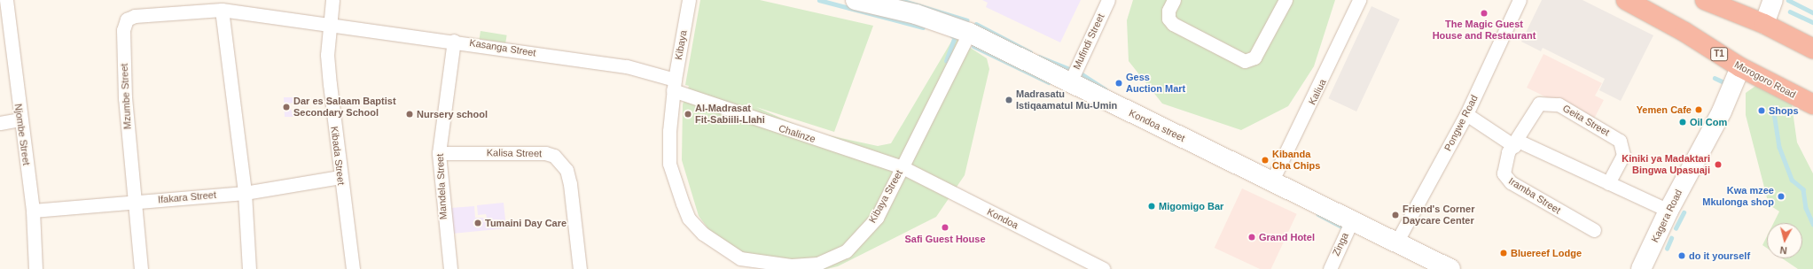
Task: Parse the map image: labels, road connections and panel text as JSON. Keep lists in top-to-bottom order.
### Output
{
  "streets": {
    "highway": ["T1", "Morogoro Road"],
    "street": [
      "Mufindi Street",
      "Kibaya",
      "Kasanga Street",
      "Kaliua",
      "Mzumbe Street",
      "Geita Street",
      "Pongwe Road",
      "Kondoa street",
      "Chalinze",
      "Njombe Street",
      "Kalisa Street",
      "Kibada Street",
      "Mandela Street",
      "Iramba Street",
      "Kibaya Street",
      "Ifakara Street",
      "Kagera Road",
      "Kondoa",
      "Zinga"
    ]
  },
  "crossings": [
    ["Mufindi Street", "Kondoa street"],
    ["Kibaya", "Kasanga Street"],
    ["Kibaya", "Chalinze"],
    ["Kibaya", "Kibaya Street"],
    ["Kasanga Street", "Mzumbe Street"],
    ["Kasanga Street", "Chalinze"],
    ["Kasanga Street", "Kibada Street"],
    ["Kasanga Street", "Mandela Street"],
    ["Kasanga Street", "Kibaya Street"],
    ["Morogoro Road", "Kagera Road"],
    ["Kaliua", "Kondoa street"],
    ["Mzumbe Street", "Kibada Street"],
    ["Mzumbe Street", "Ifakara Street"],
    ["Geita Street", "Iramba Street"],
    ["Pongwe Road", "Kondoa street"],
    ["Kondoa street", "Kibaya Street"],
    ["Kondoa street", "Zinga"],
    ["Chalinze", "Kibaya Street"],
    ["Chalinze", "Kondoa"],
    ["Njombe Street", "Ifakara Street"],
    ["Kalisa Street", "Mandela Street"],
    ["Kibada Street", "Ifakara Street"],
    ["Kibaya Street", "Kondoa"]
  ],
  "places": [
    "The Magic Guest House and Restaurant",
    "Gess Auction Mart",
    "Madrasatu Istiqaamatul Mu-Umin",
    "Dar es Salaam Baptist Secondary School",
    "Yemen Cafe",
    "Shops",
    "Nursery school",
    "Al-Madrasat Fit-Sabiili-Llahi",
    "Oil Com",
    "Kibanda Cha Chips",
    "Kiniki ya Madaktari Bingwa Upasuaji",
    "Kwa mzee Mkulonga shop",
    "Migomigo Bar",
    "Friend's Corner Daycare Center",
    "Tumaini Day Care",
    "Safi Guest House",
    "Grand Hotel",
    "Bluereef Lodge",
    "do it yourself"
  ],
  "north": "bottom"
}
